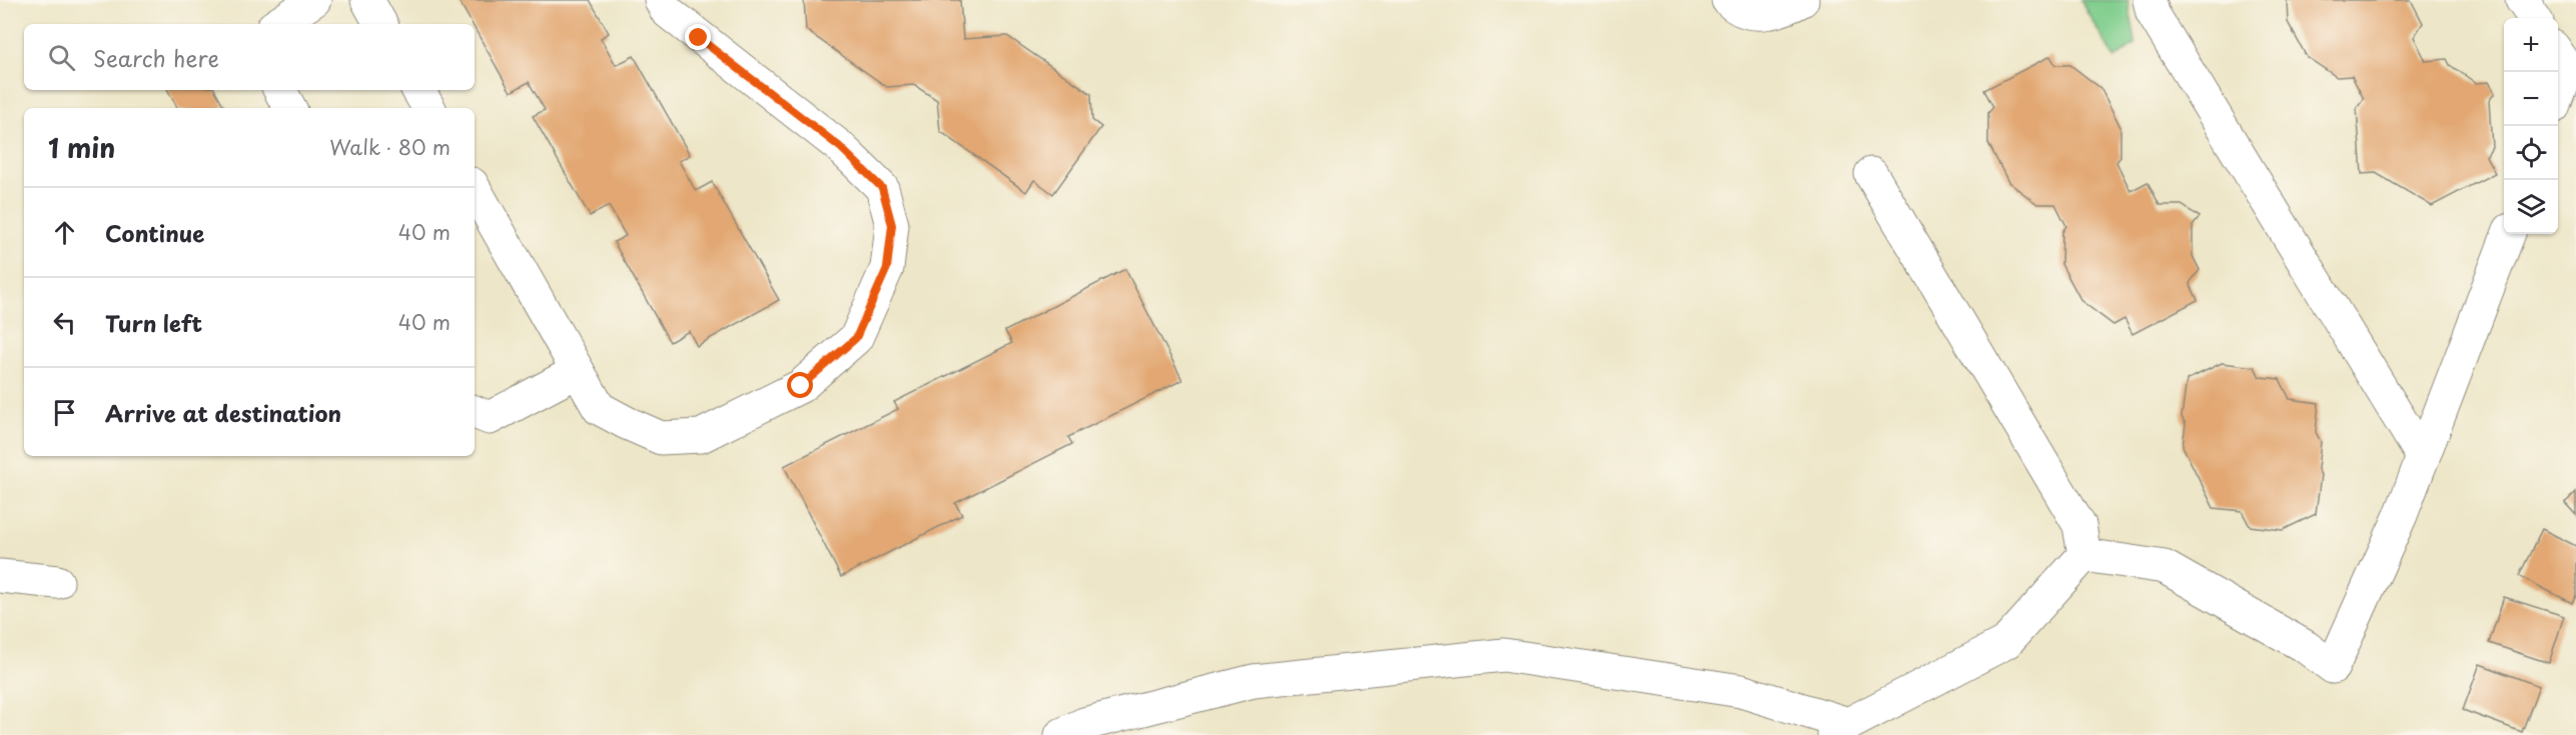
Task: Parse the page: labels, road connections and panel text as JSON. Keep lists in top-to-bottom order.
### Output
{
  "page": {
    "map_buttons": ["+", "−"],
    "search": "Search here",
    "heading": ["1 min", "Walk · 80 m"],
    "list": [
      ["Continue", "40 m"],
      ["Turn left", "40 m"],
      "Arrive at destination"
    ]
  }
}
